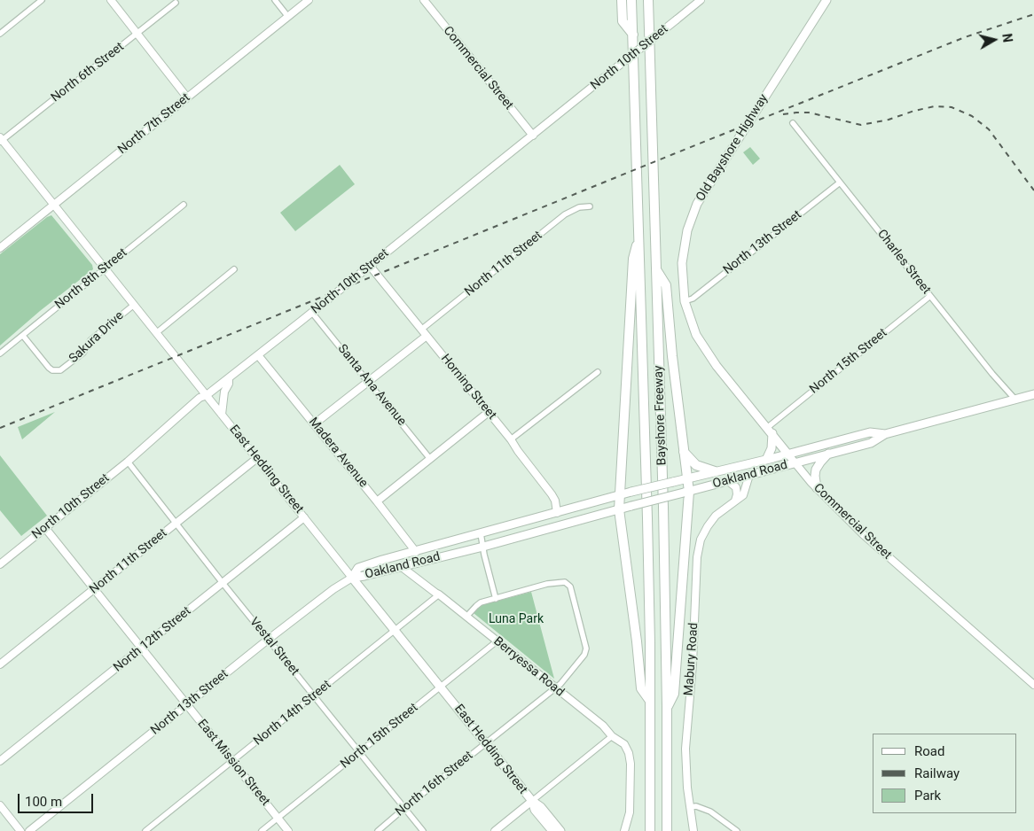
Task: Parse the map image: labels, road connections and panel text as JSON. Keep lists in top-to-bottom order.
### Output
{
  "streets": {
    "highway": ["Bayshore Freeway"],
    "main road": [
      "Commercial Street",
      "Old Bayshore Highway",
      "East Hedding Street",
      "Oakland Road"
    ],
    "street": [
      "North 10th Street",
      "North 6th Street",
      "North 7th Street",
      "North 13th Street",
      "Charles Street",
      "North 11th Street",
      "North 8th Street",
      "Sakura Drive",
      "North 15th Street",
      "Santa Ana Avenue",
      "Horning Street",
      "Madera Avenue",
      "North 12th Street",
      "Vestal Street",
      "Mabury Road",
      "Berryessa Road",
      "North 14th Street",
      "East Mission Street",
      "North 16th Street"
    ]
  },
  "crossings": [
    ["North 10th Street", "Commercial Street"],
    ["North 10th Street", "Santa Ana Avenue"],
    ["North 10th Street", "Horning Street"],
    ["North 10th Street", "Madera Avenue"],
    ["North 10th Street", "East Hedding Street"],
    ["North 10th Street", "Vestal Street"],
    ["North 10th Street", "East Mission Street"],
    ["Commercial Street", "Old Bayshore Highway"],
    ["Commercial Street", "North 15th Street"],
    ["Commercial Street", "Oakland Road"],
    ["North 6th Street", "East Hedding Street"],
    ["North 7th Street", "East Hedding Street"],
    ["Old Bayshore Highway", "North 13th Street"],
    ["North 13th Street", "Charles Street"],
    ["North 13th Street", "East Hedding Street"],
    ["North 13th Street", "Oakland Road"],
    ["North 13th Street", "Vestal Street"],
    ["North 13th Street", "East Mission Street"],
    ["Charles Street", "North 15th Street"],
    ["Charles Street", "Oakland Road"],
    ["North 11th Street", "Santa Ana Avenue"],
    ["North 11th Street", "Horning Street"],
    ["North 11th Street", "Madera Avenue"],
    ["North 11th Street", "East Hedding Street"],
    ["North 11th Street", "Vestal Street"],
    ["North 11th Street", "East Mission Street"],
    ["North 8th Street", "Sakura Drive"],
    ["North 8th Street", "East Hedding Street"],
    ["Sakura Drive", "East Hedding Street"],
    ["North 15th Street", "East Hedding Street"],
    ["North 15th Street", "Vestal Street"],
    ["North 15th Street", "Berryessa Road"],
    ["North 15th Street", "East Mission Street"],
    ["Horning Street", "Oakland Road"],
    ["Madera Avenue", "Oakland Road"],
    ["East Hedding Street", "Oakland Road"],
    ["East Hedding Street", "North 12th Street"],
    ["East Hedding Street", "North 14th Street"],
    ["East Hedding Street", "North 16th Street"],
    ["Oakland Road", "Mabury Road"],
    ["Oakland Road", "Berryessa Road"],
    ["North 12th Street", "Vestal Street"],
    ["North 12th Street", "East Mission Street"],
    ["Vestal Street", "North 14th Street"],
    ["Vestal Street", "North 16th Street"],
    ["Berryessa Road", "North 14th Street"],
    ["Berryessa Road", "North 16th Street"],
    ["North 14th Street", "East Mission Street"]
  ],
  "parks": ["Luna Park"],
  "legend": ["Road", "Railway", "Park"],
  "scale_bar": "100 m",
  "north": "right"
}
